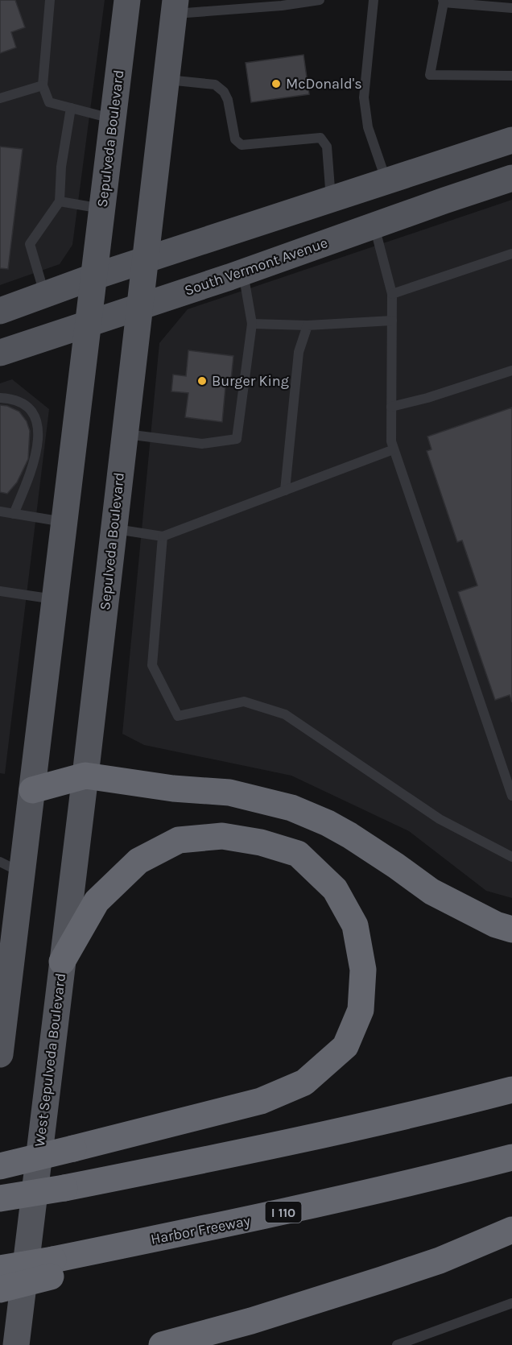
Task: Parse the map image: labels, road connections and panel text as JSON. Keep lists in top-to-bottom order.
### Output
{
  "streets": {
    "highway": ["I 110", "Harbor Freeway"],
    "main road": ["Sepulveda Boulevard", "South Vermont Avenue", "West Sepulveda Boulevard"]
  },
  "crossings": [
    ["Sepulveda Boulevard", "South Vermont Avenue"],
    ["Sepulveda Boulevard", "West Sepulveda Boulevard"]
  ],
  "places": ["McDonald's", "Burger King"]
}
